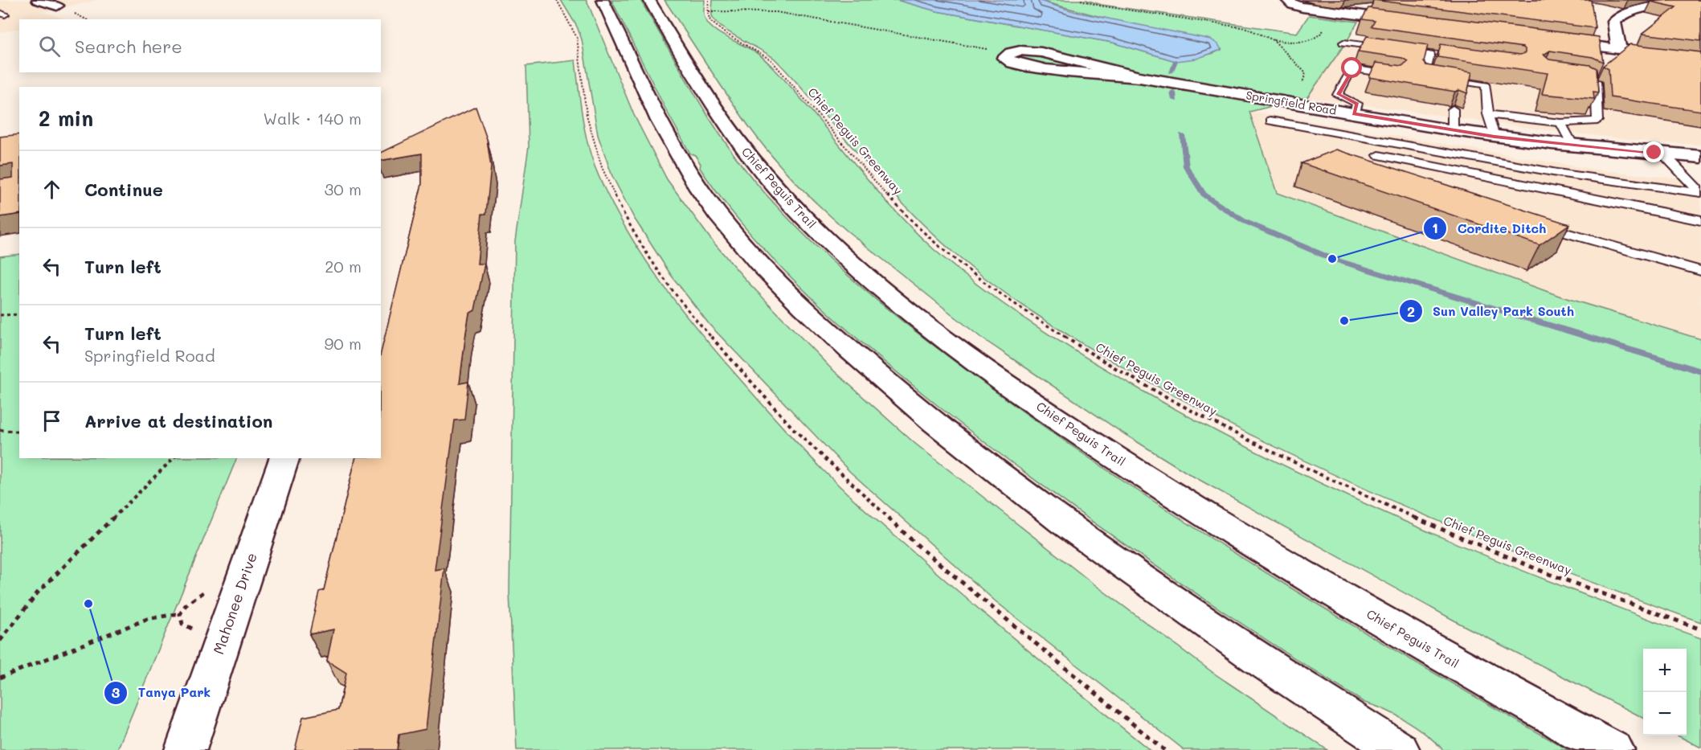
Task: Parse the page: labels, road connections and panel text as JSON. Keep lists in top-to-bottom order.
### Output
{
  "streets": {
    "main road": ["Springfield Road", "Chief Peguis Trail", "Mahonee Drive"],
    "path": ["Chief Peguis Greenway"]
  },
  "places": ["Cordite Ditch", "Sun Valley Park South", "Tanya Park"],
  "page": {
    "search": "Search here",
    "heading": ["2 min", "Walk · 140 m"],
    "list": [
      ["Continue", "30 m"],
      ["Turn left", "20 m"],
      ["Turn left", "Springfield Road", "90 m"],
      "Arrive at destination"
    ],
    "map_buttons": ["+", "−"]
  }
}
